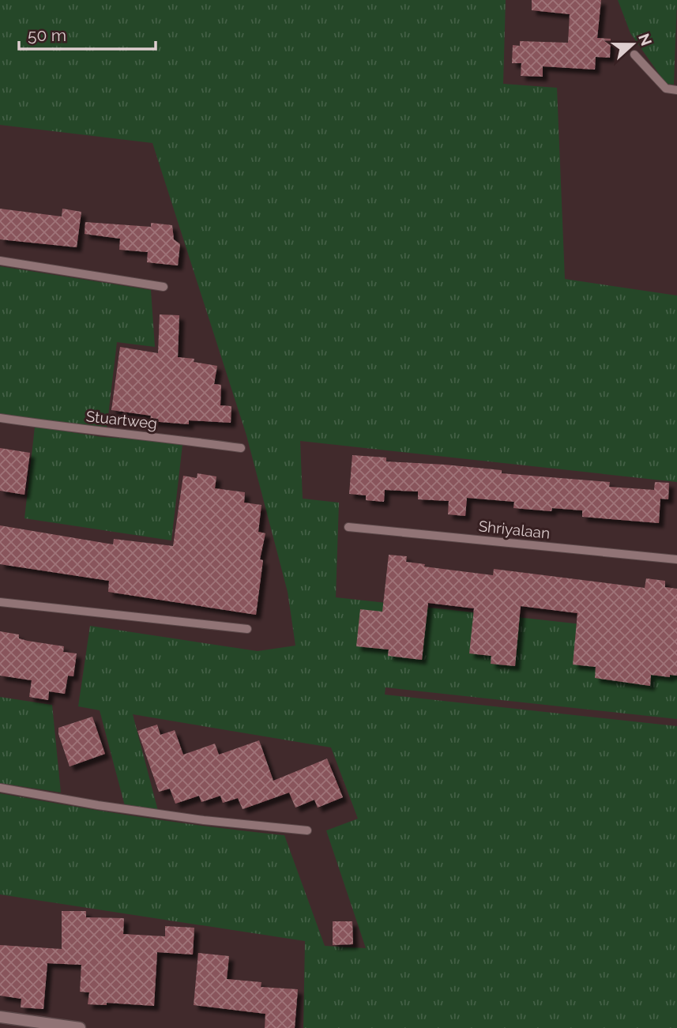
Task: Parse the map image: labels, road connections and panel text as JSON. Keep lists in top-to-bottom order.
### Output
{
  "streets": {
    "lane": ["Stuartweg", "Shriyalaan"]
  },
  "scale_bar": "50 m",
  "north": "right"
}
